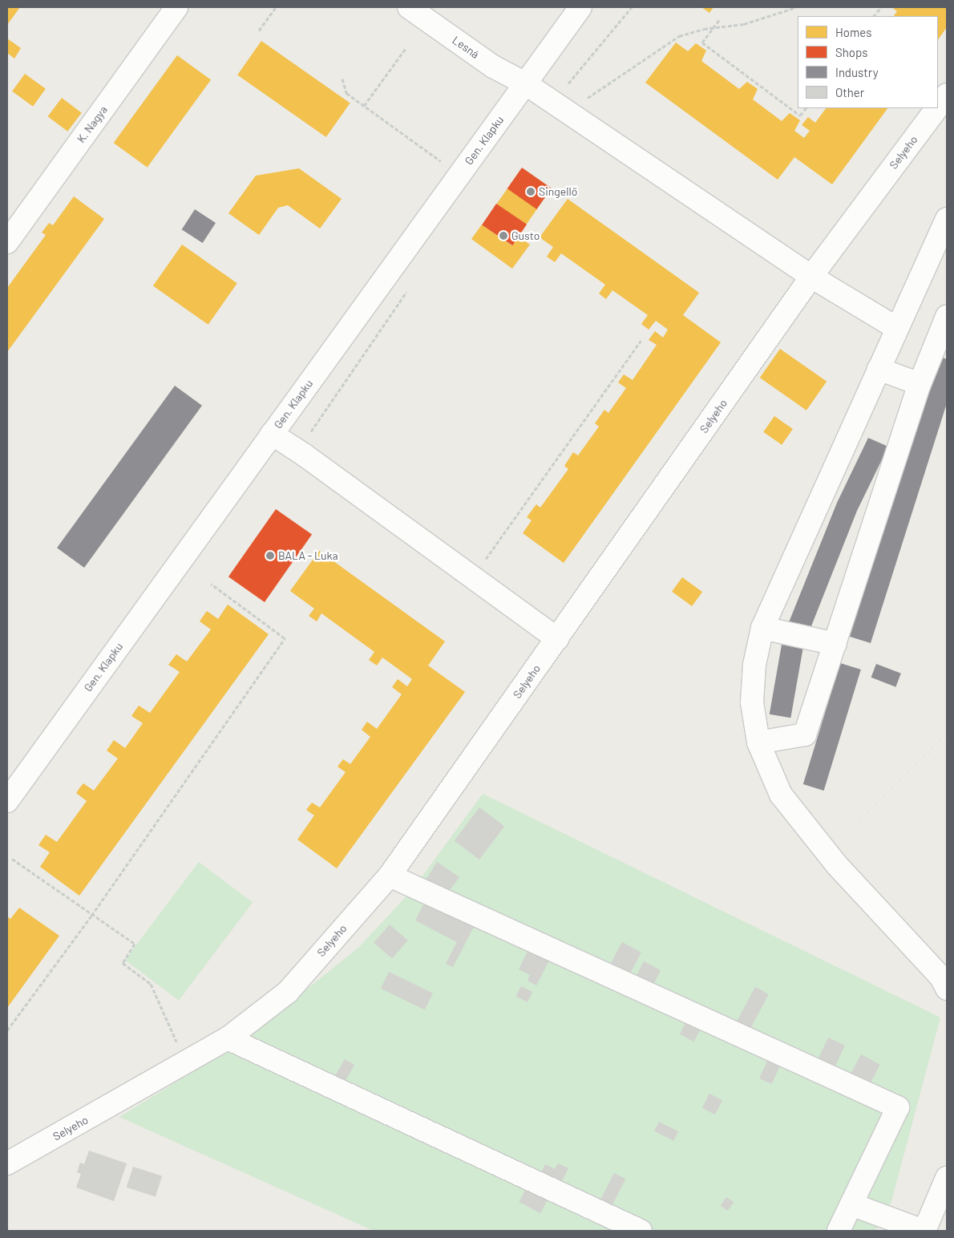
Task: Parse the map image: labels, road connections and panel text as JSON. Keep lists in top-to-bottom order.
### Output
{
  "streets": {
    "street": [
      "Lesná",
      "K. Nagya",
      "Gen. Klapku",
      "Selyeho"
    ]
  },
  "crossings": [
    ["Lesná", "Gen. Klapku"],
    ["Lesná", "Selyeho"]
  ],
  "places": ["Singellő", "Gusto", "BALA - Luka"],
  "legend": [
    "Homes",
    "Shops",
    "Industry",
    "Other"
  ]
}
